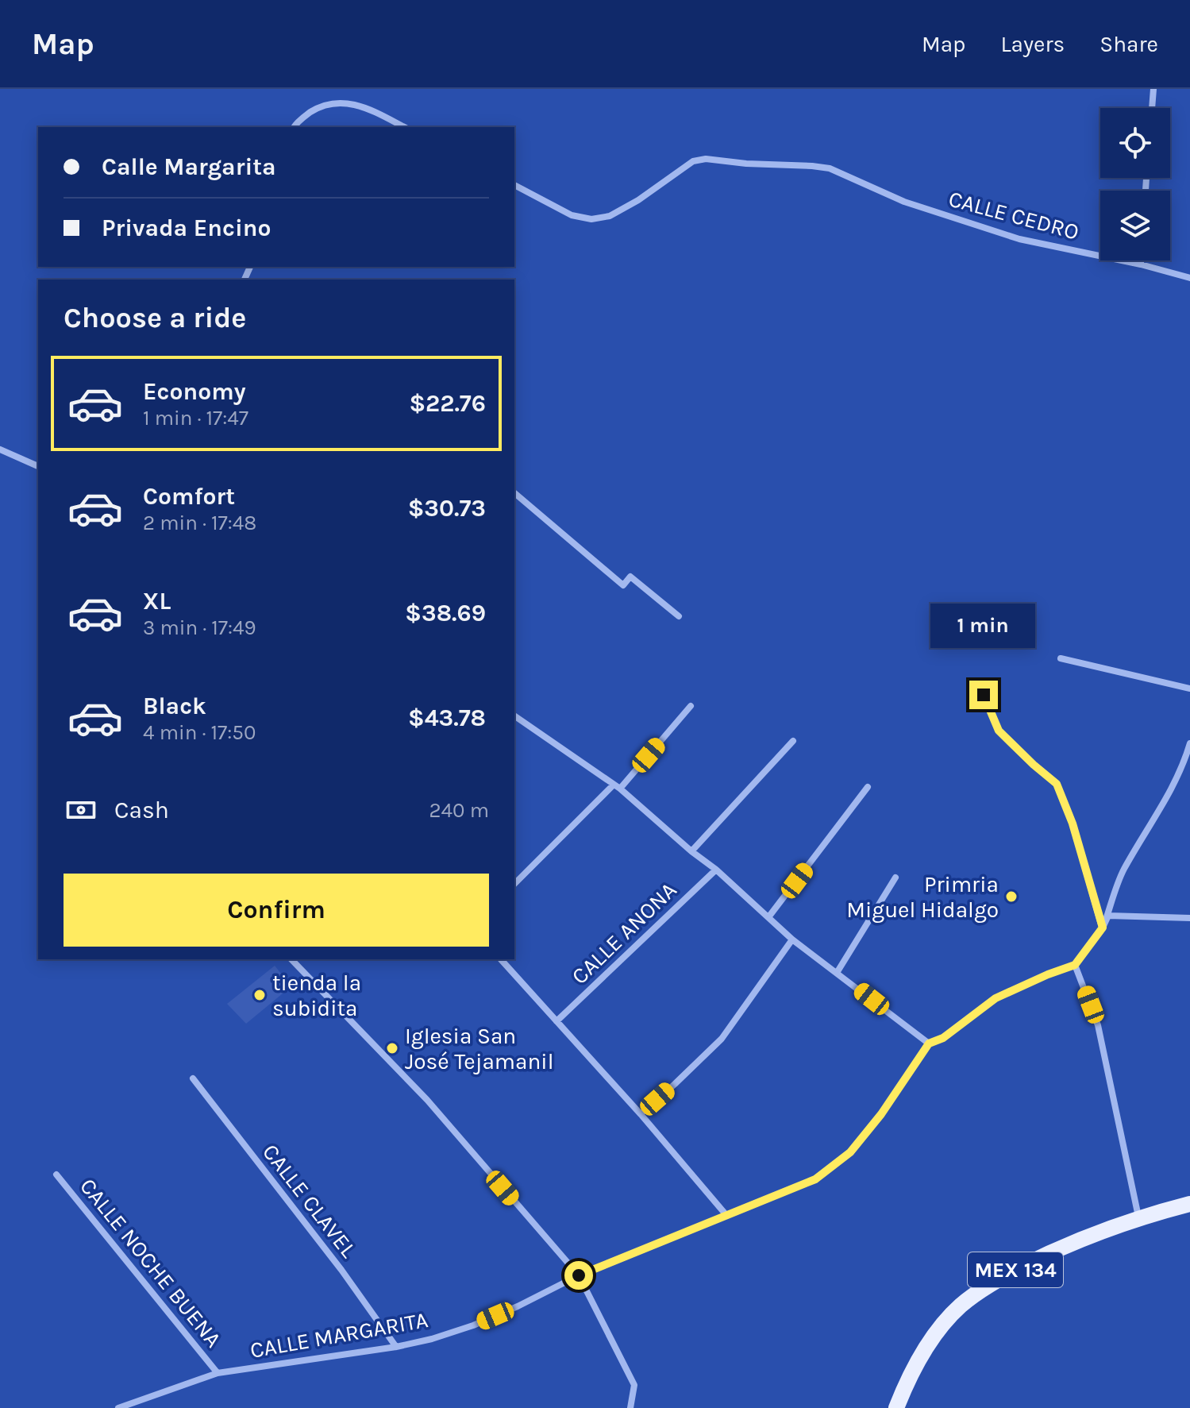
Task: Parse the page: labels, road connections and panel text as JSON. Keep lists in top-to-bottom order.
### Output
{
  "streets": {
    "main road": ["MEX 134"],
    "street": [
      "CALLE CEDRO",
      "CALLE ANONA",
      "CALLE CLAVEL",
      "CALLE NOCHE BUENA",
      "CALLE MARGARITA"
    ]
  },
  "crossings": [
    ["CALLE CLAVEL", "CALLE MARGARITA"],
    ["CALLE NOCHE BUENA", "CALLE MARGARITA"]
  ],
  "places": ["Primria Miguel Hidalgo", "tienda la subidita", "Iglesia San José Tejamanil"],
  "page": {
    "header": "Map",
    "nav": ["Map", "Layers", "Share"],
    "banner": ["Calle Margarita", "Privada Encino"],
    "heading": "Choose a ride",
    "list": [
      {
        "name": "Economy",
        "note": "1 min · 17:47",
        "value": "$22.76"
      },
      {
        "name": "Comfort",
        "note": "2 min · 17:48",
        "value": "$30.73"
      },
      {
        "name": "XL",
        "note": "3 min · 17:49",
        "value": "$38.69"
      },
      {
        "name": "Black",
        "note": "4 min · 17:50",
        "value": "$43.78"
      }
    ],
    "bubble": "1 min",
    "pay": ["Cash", "240 m"],
    "buttons": "Confirm"
  }
}
